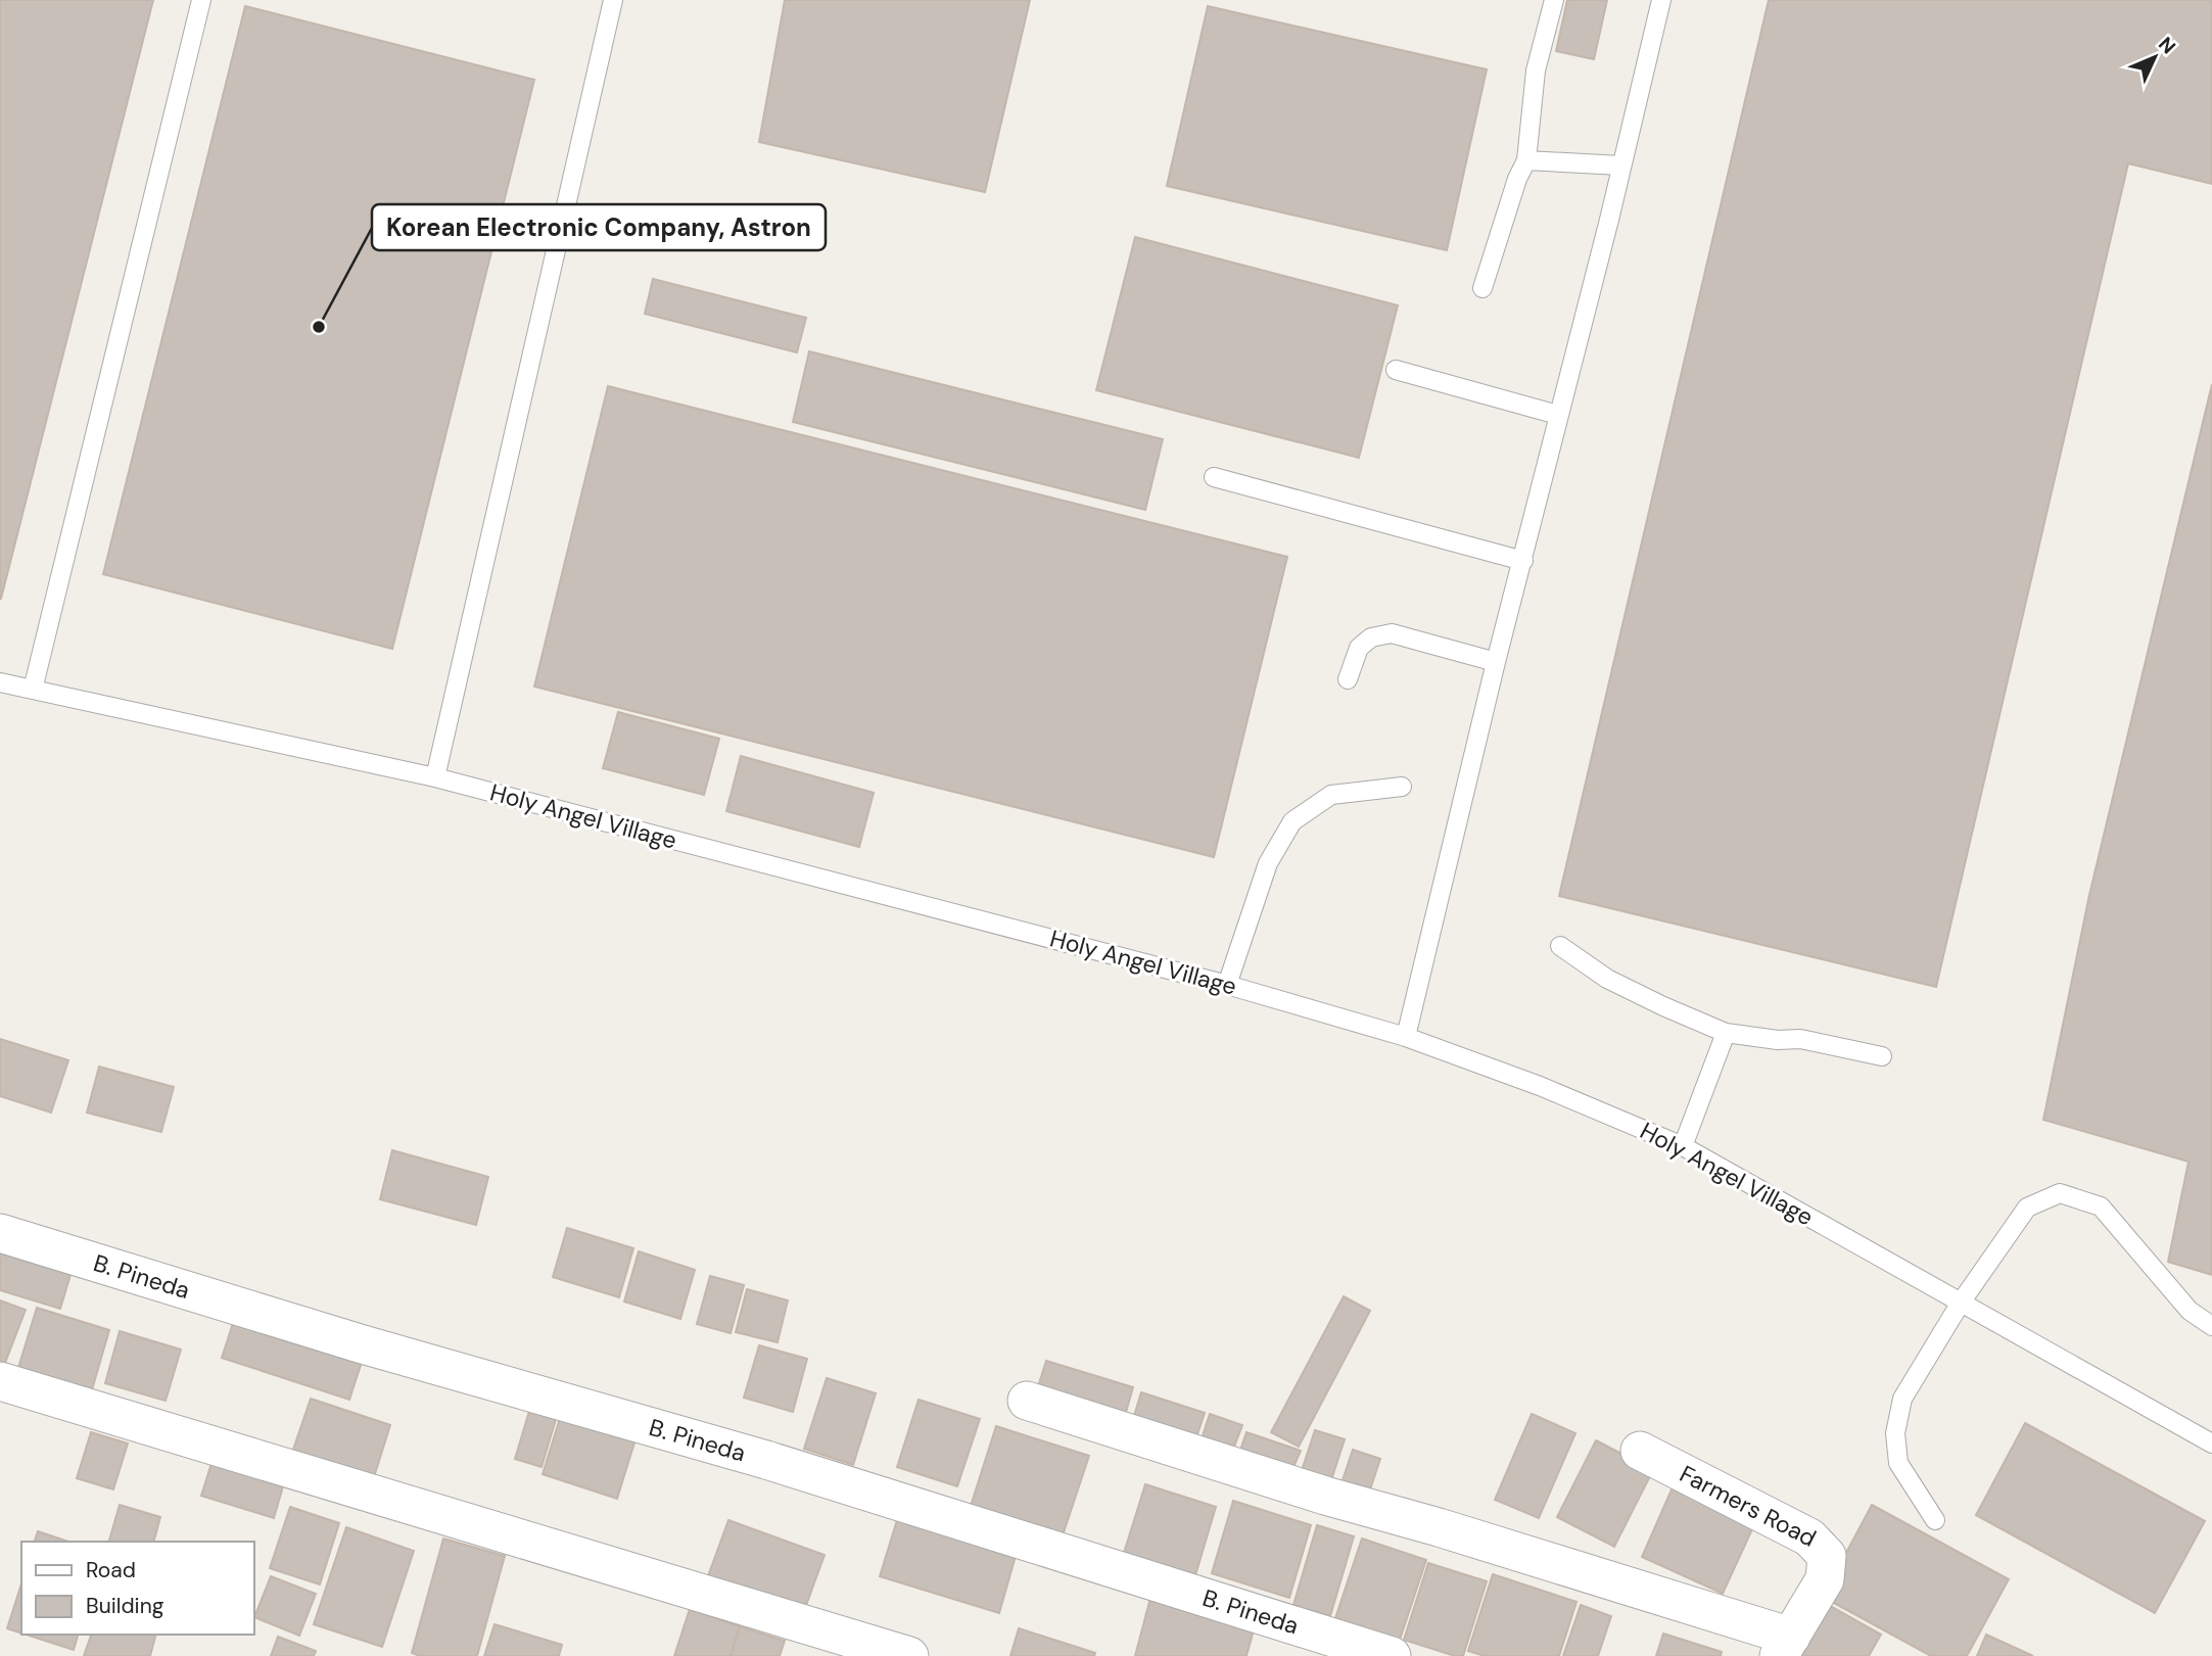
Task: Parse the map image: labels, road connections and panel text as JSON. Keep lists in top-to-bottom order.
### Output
{
  "streets": {
    "street": ["B. Pineda", "Farmers Road"],
    "lane": ["Holy Angel Village"]
  },
  "places": ["Korean Electronic Company, Astron"],
  "legend": ["Road", "Building"],
  "north": "top right"
}
